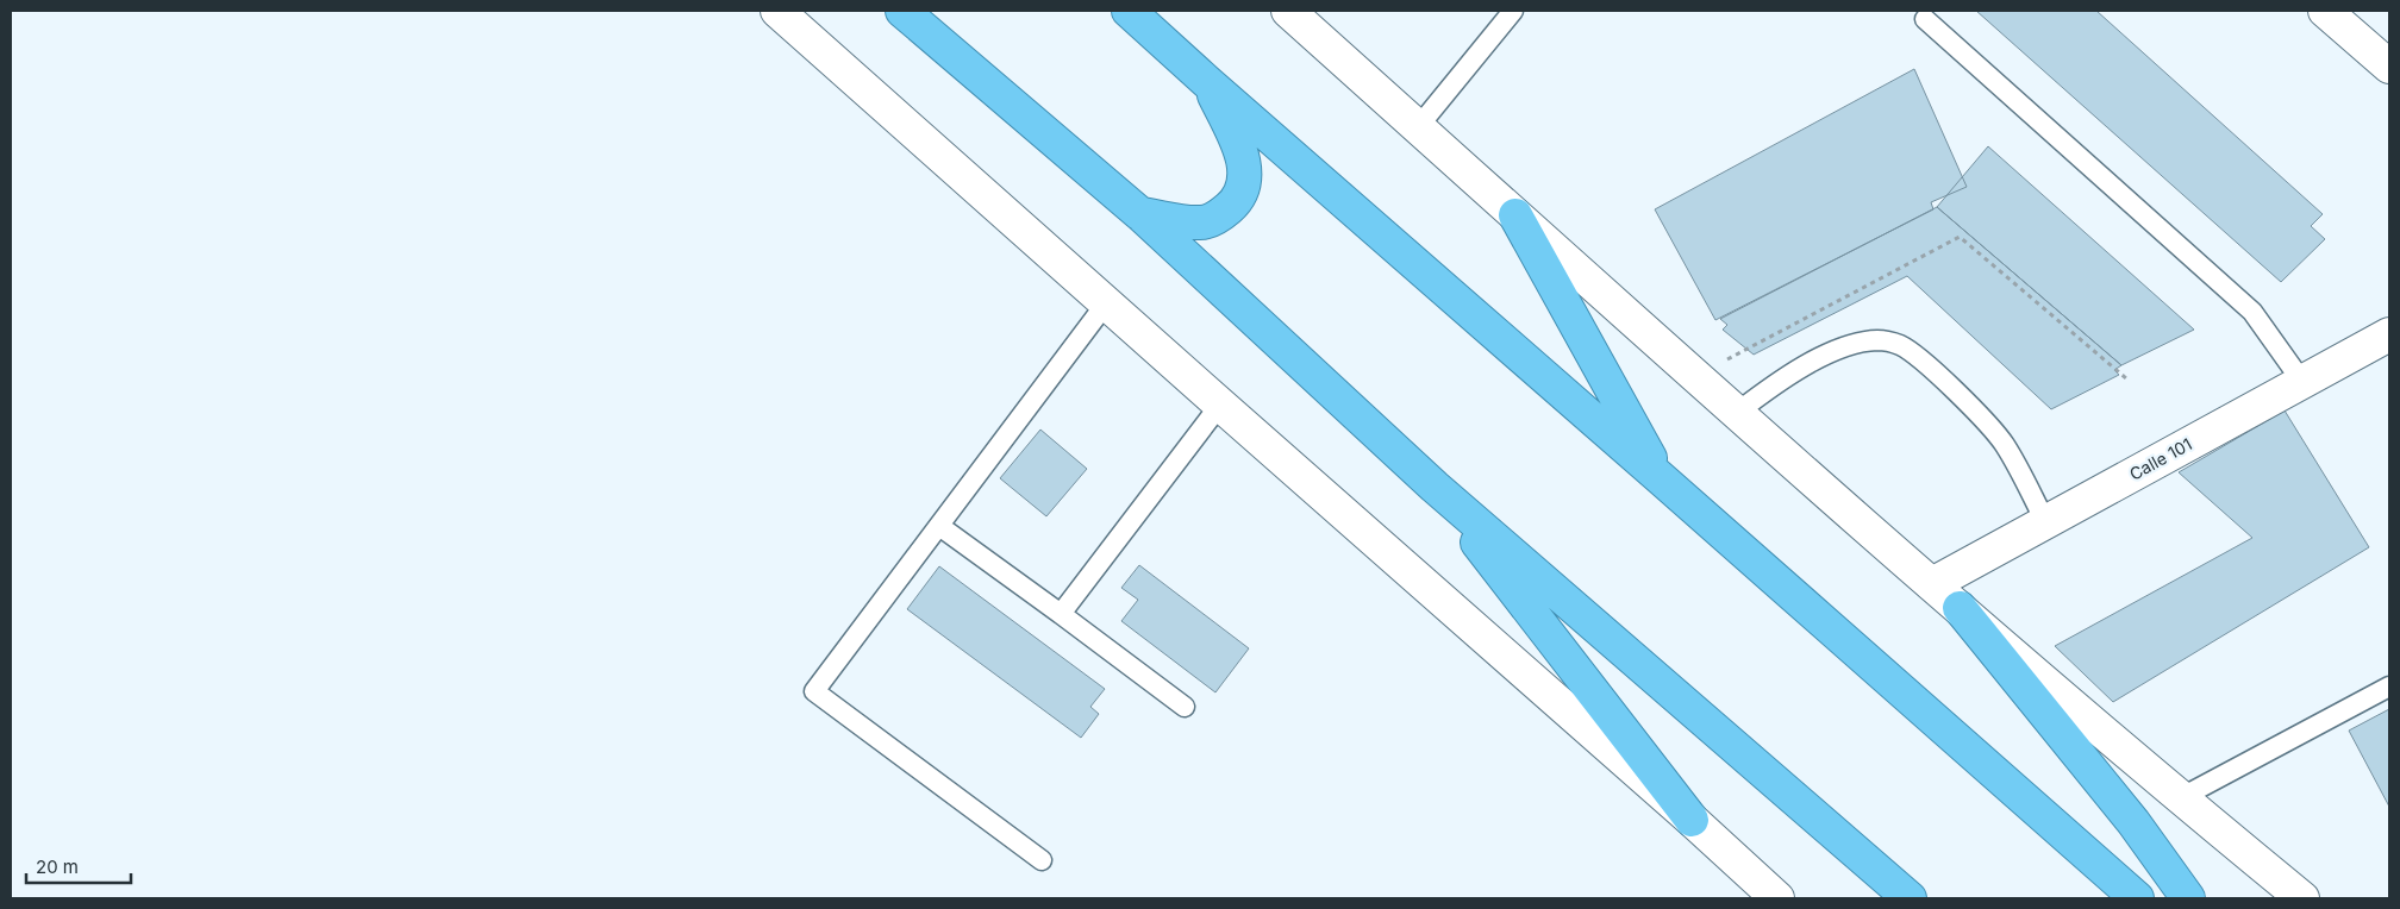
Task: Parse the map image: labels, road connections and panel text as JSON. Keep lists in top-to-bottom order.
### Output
{
  "streets": {
    "main road": ["Calle 101"]
  },
  "scale_bar": "20 m"
}
